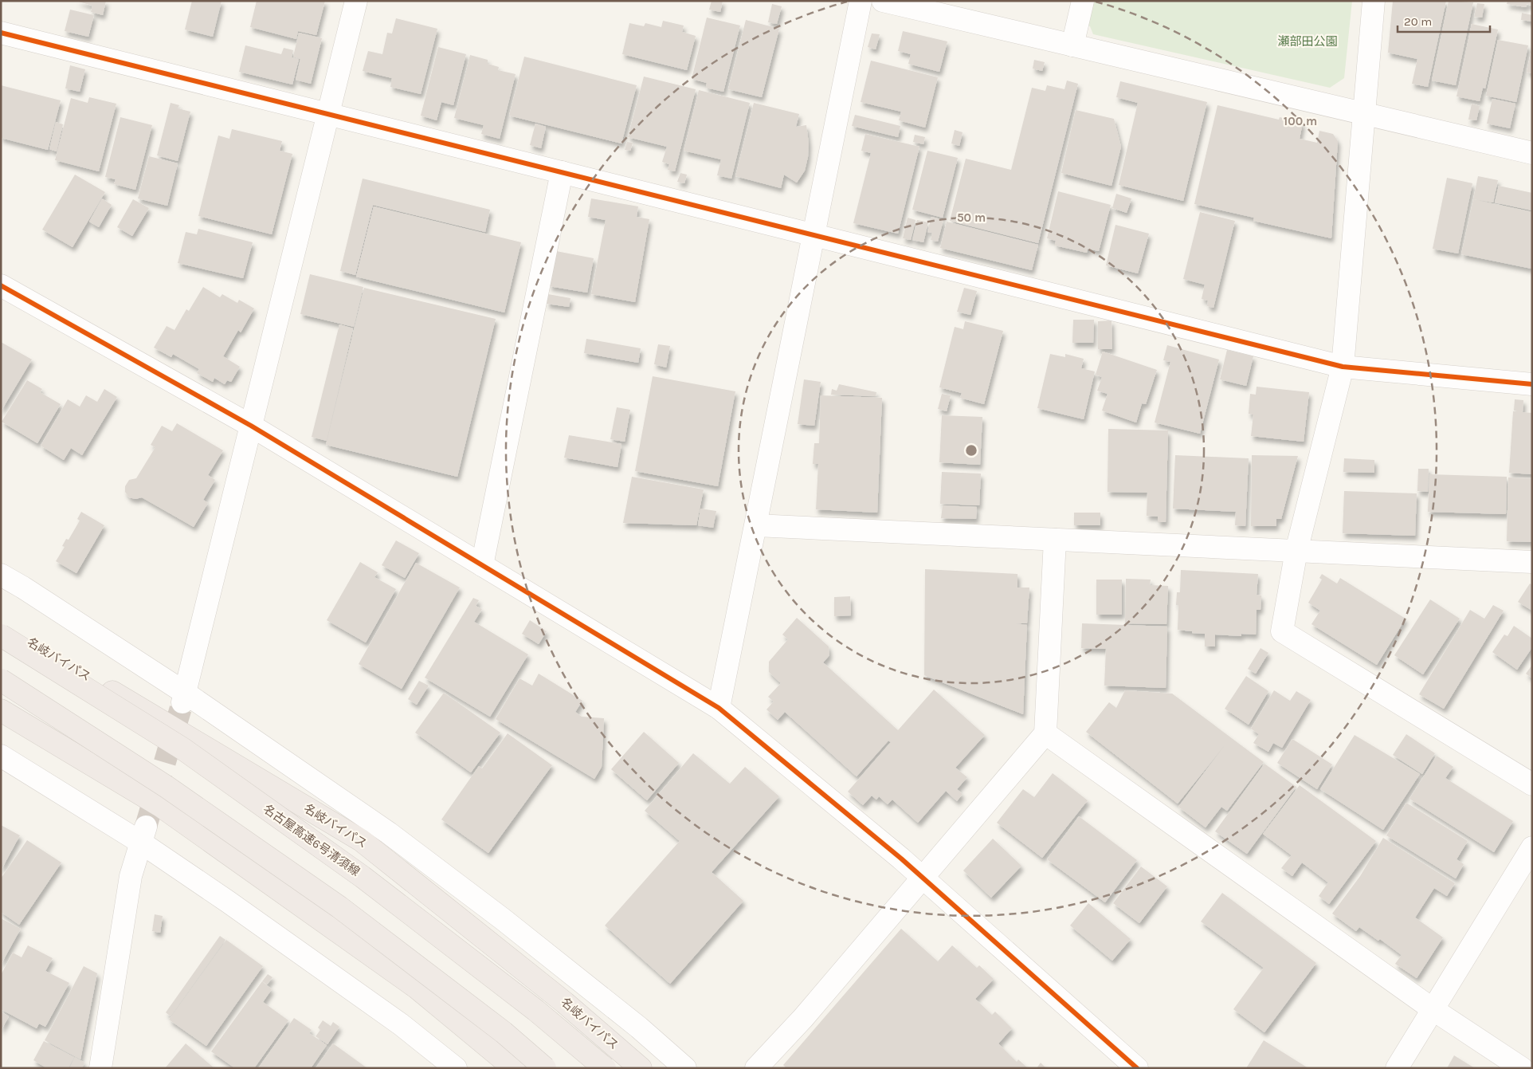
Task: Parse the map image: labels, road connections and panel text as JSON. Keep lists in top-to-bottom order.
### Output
{
  "streets": {
    "highway": ["名岐バイパス", "名古屋高速6号清須線"]
  },
  "parks": ["瀬部田公園"],
  "scale_bar": "20 m",
  "rings": ["100 m", "50 m"]
}
